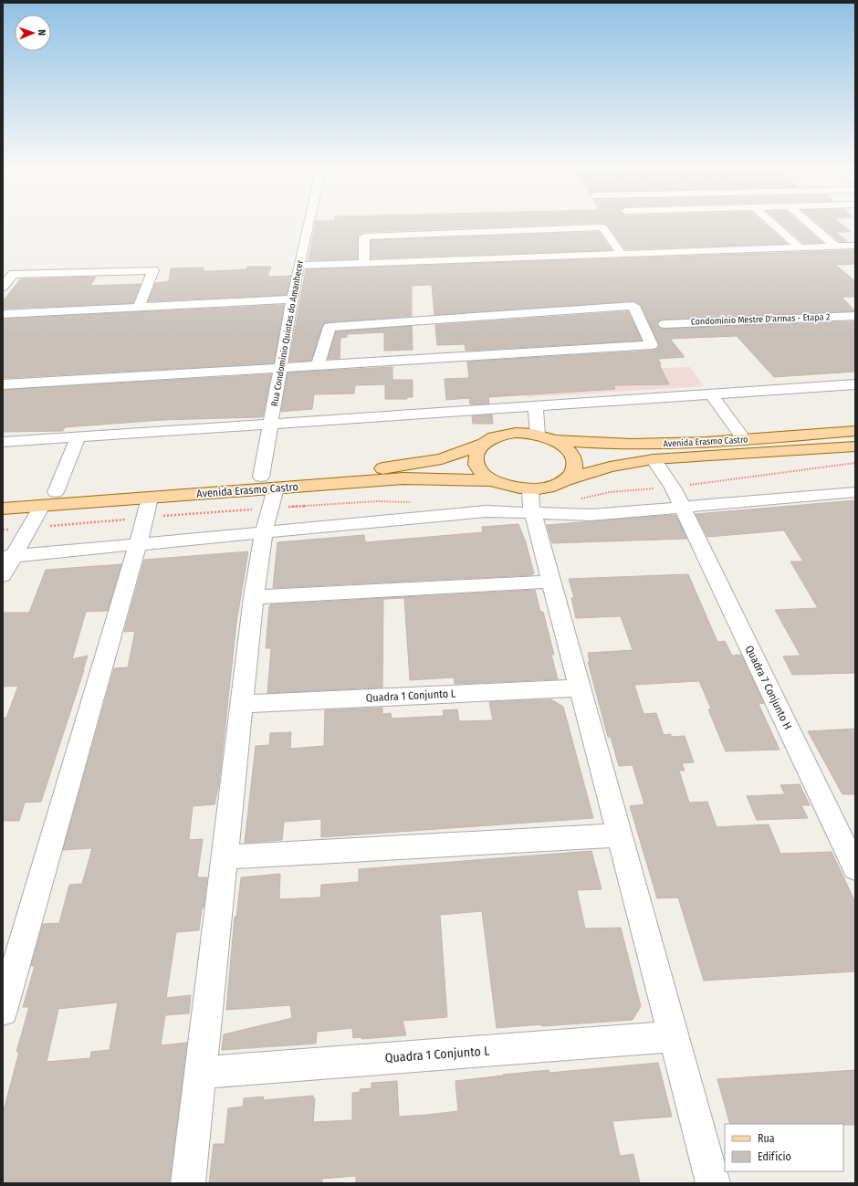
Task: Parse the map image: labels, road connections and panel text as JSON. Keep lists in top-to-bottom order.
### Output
{
  "streets": {
    "main road": ["Avenida Erasmo Castro"],
    "street": [
      "Condomínio Mestre D'armas - Etapa 2",
      "Rua Condomínio Quintas do Amanhecer",
      "Quadra 7 Conjunto H",
      "Quadra 1 Conjunto L"
    ]
  },
  "crossings": [
    ["Rua Condomínio Quintas do Amanhecer", "Avenida Erasmo Castro"],
    ["Rua Condomínio Quintas do Amanhecer", "Quadra 1 Conjunto L"],
    ["Avenida Erasmo Castro", "Quadra 7 Conjunto H"]
  ],
  "legend": ["Rua", "Edifício"],
  "north": "right"
}
